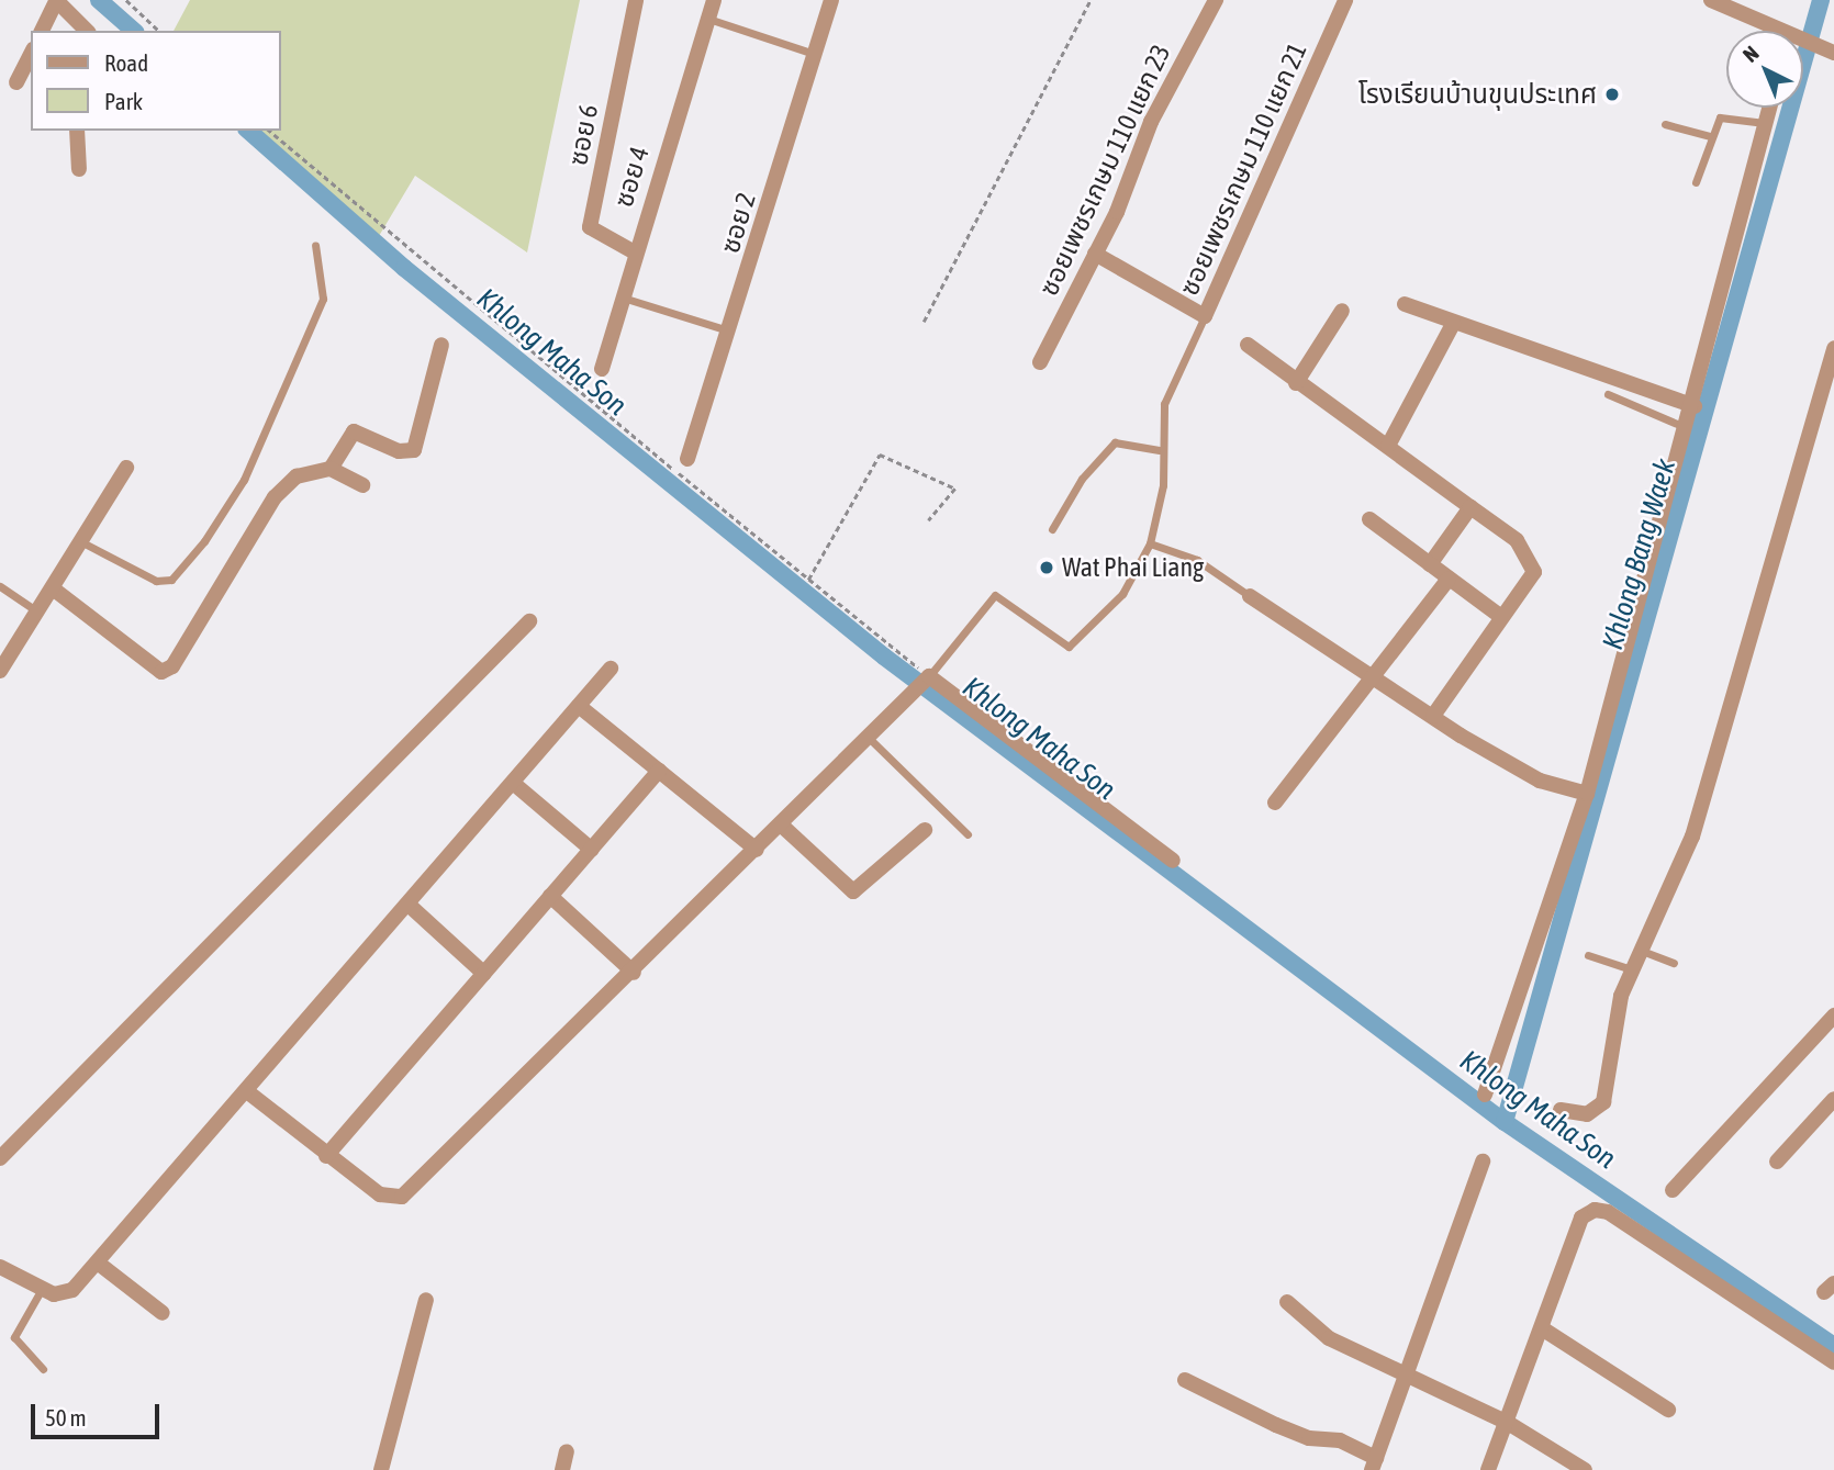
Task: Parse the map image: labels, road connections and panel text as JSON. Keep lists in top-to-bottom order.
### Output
{
  "streets": {
    "street": [
      "ซอย 6",
      "ซอยเพชรเกษม 110 แยก 21",
      "ซอยเพชรเกษม 110 แยก 23",
      "ซอย 4",
      "ซอย 2"
    ]
  },
  "crossings": [
    ["ซอย 6", "ซอย 4"]
  ],
  "water": ["Khlong Maha Son", "Khlong Bang Waek"],
  "places": ["โรงเรียนบ้านขุนประเทศ", "Wat Phai Liang"],
  "legend": ["Road", "Park"],
  "scale_bar": "50 m",
  "north": "top left"
}
